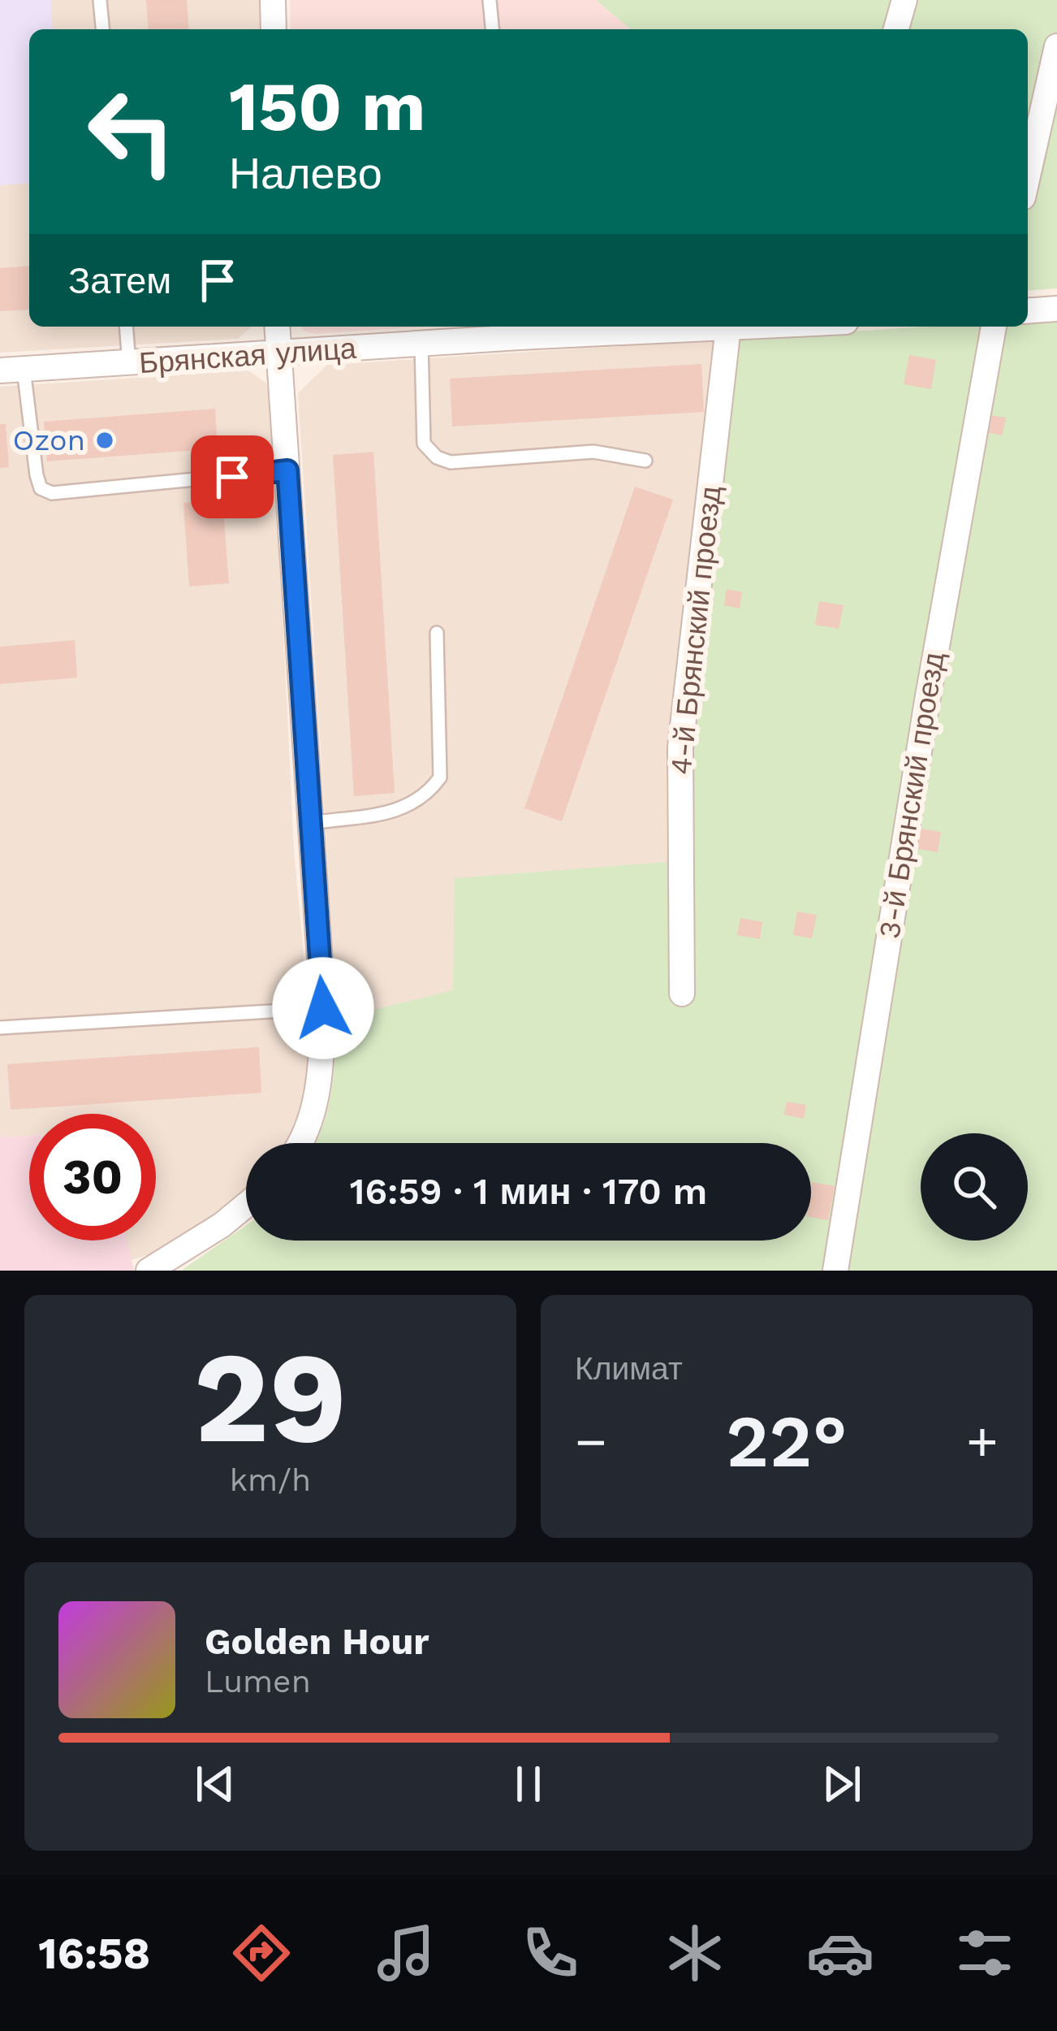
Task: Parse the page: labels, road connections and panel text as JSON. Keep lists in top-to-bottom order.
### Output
{
  "streets": {
    "street": ["Брянская улица", "4-й Брянский проезд", "3-й Брянский проезд"]
  },
  "crossings": [
    ["Брянская улица", "4-й Брянский проезд"]
  ],
  "places": ["Ozon"],
  "page": {
    "turn": ["150 m", "Налево"],
    "then": "Затем",
    "limit": "30",
    "trip": "16:59 · 1 мин · 170 m",
    "tile": [
      ["29", "km/h"],
      "Климат"
    ],
    "heat": ["−", "22°", "+"],
    "song": ["Golden Hour", "Lumen"],
    "tabs": "16:58"
  }
}
